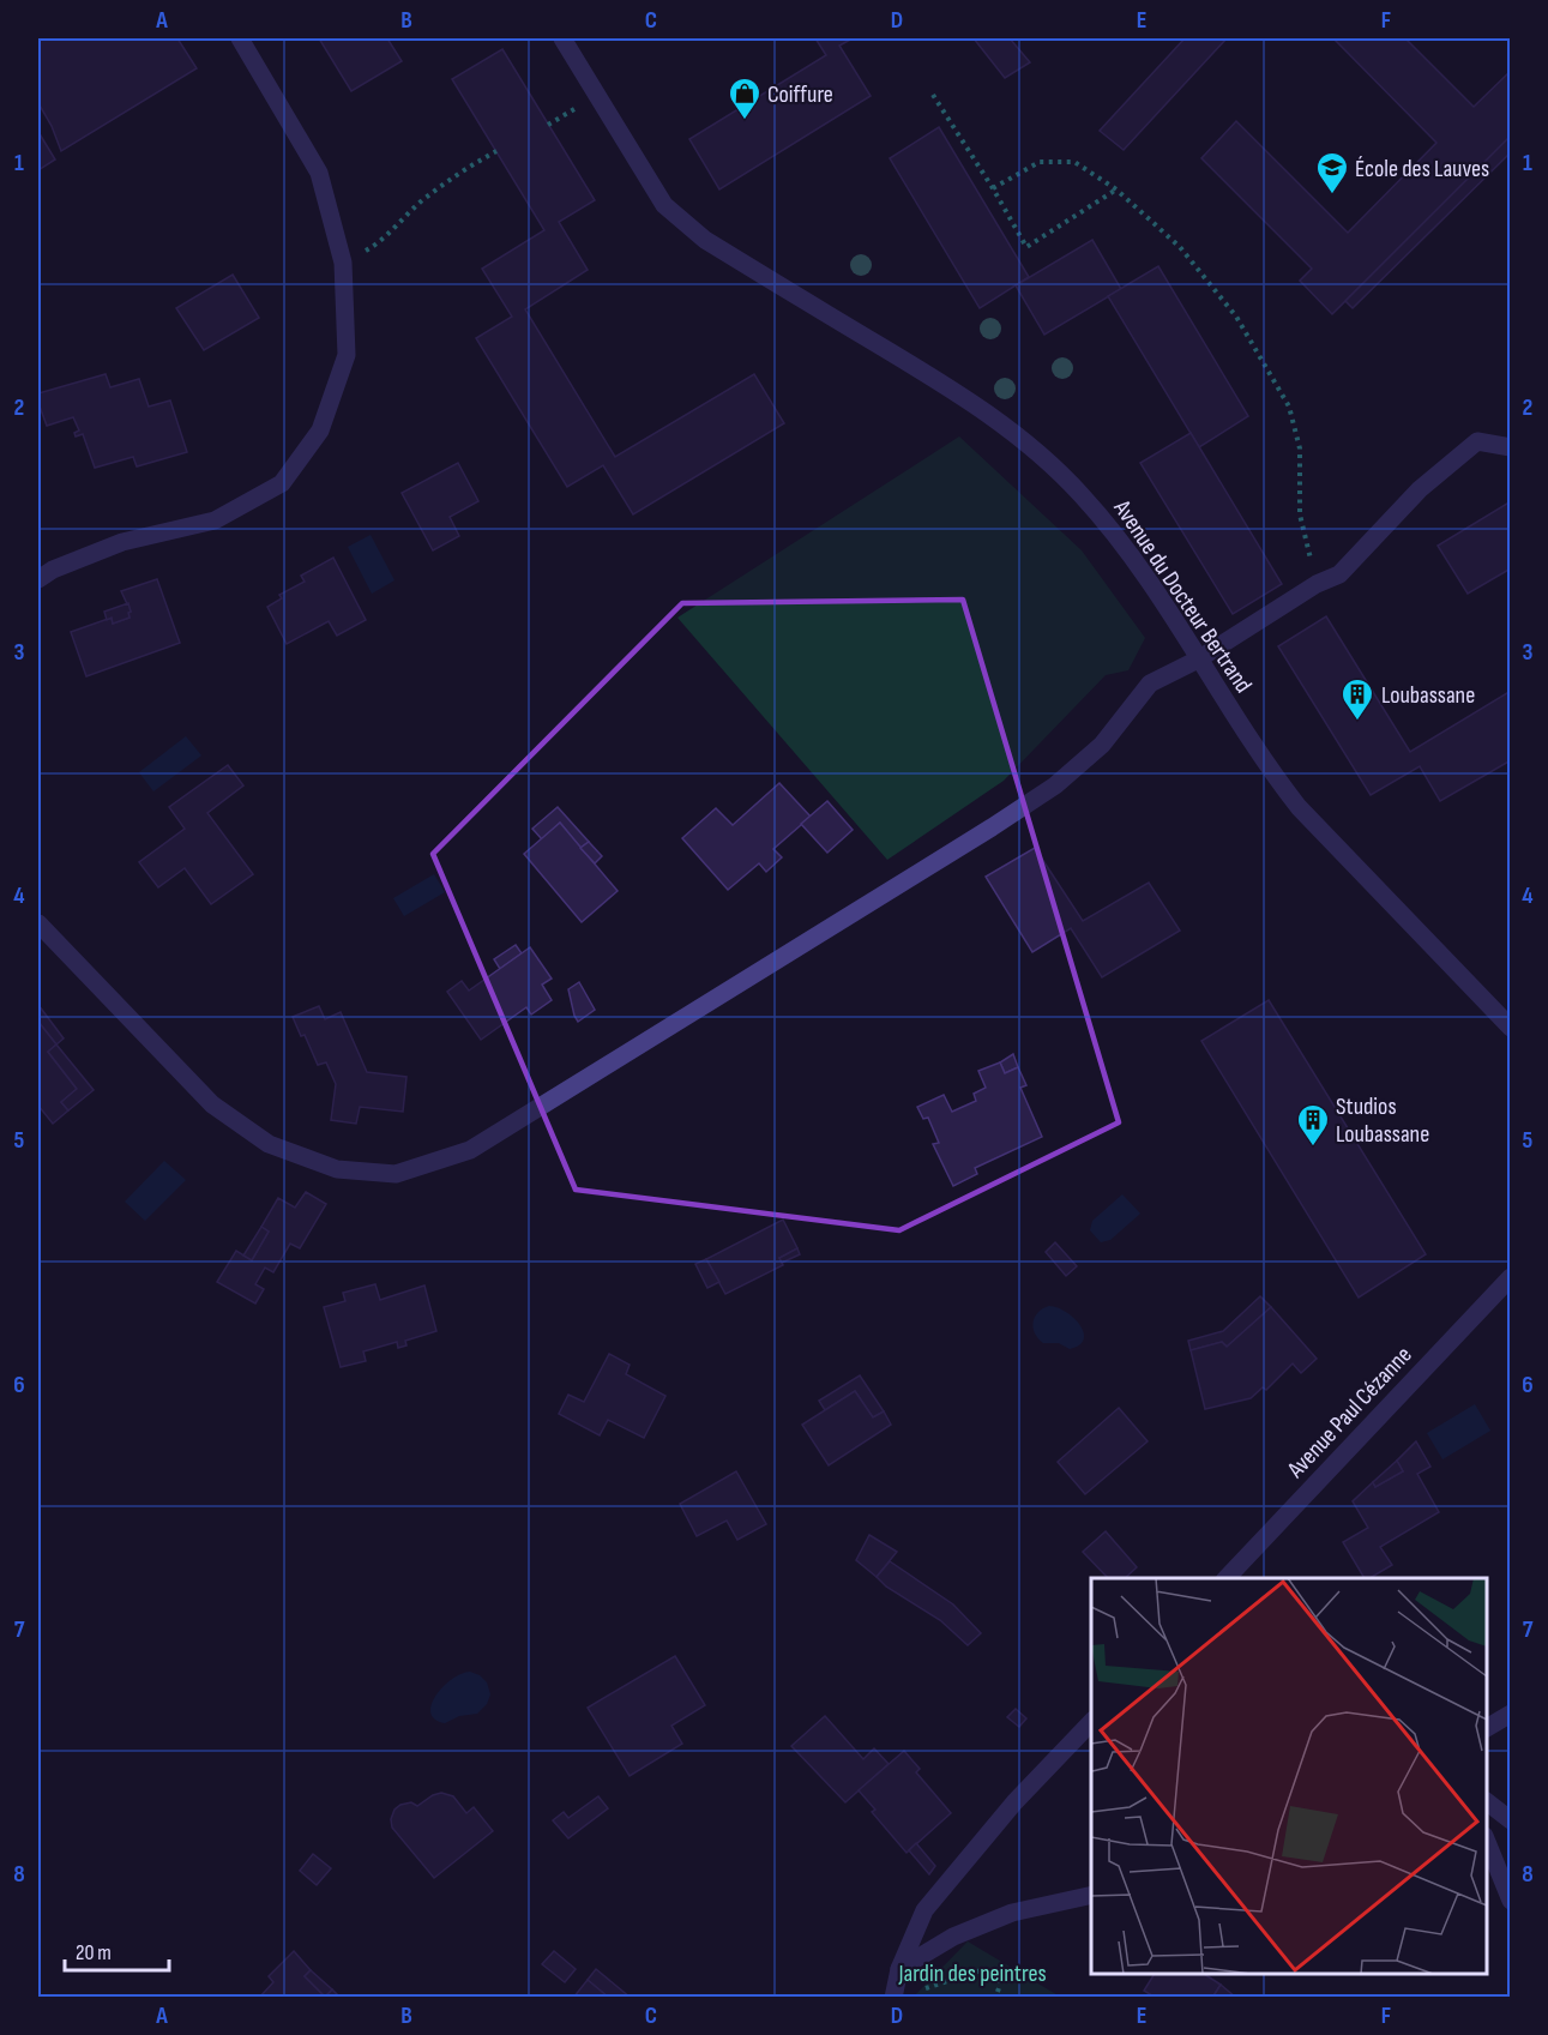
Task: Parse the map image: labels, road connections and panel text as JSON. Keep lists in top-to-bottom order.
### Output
{
  "streets": {
    "street": ["Avenue du Docteur Bertrand", "Avenue Paul Cézanne"]
  },
  "parks": ["Jardin des peintres"],
  "places": {
    "shop": ["Coiffure"],
    "school or university": ["École des Lauves"],
    "building": ["Loubassane", "Studios Loubassane"]
  },
  "scale_bar": "20 m",
  "grid": {
    "columns": [
      "A",
      "B",
      "C",
      "D",
      "E",
      "F"
    ],
    "rows": [
      "1",
      "2",
      "3",
      "4",
      "5",
      "6",
      "7",
      "8"
    ]
  }
}
